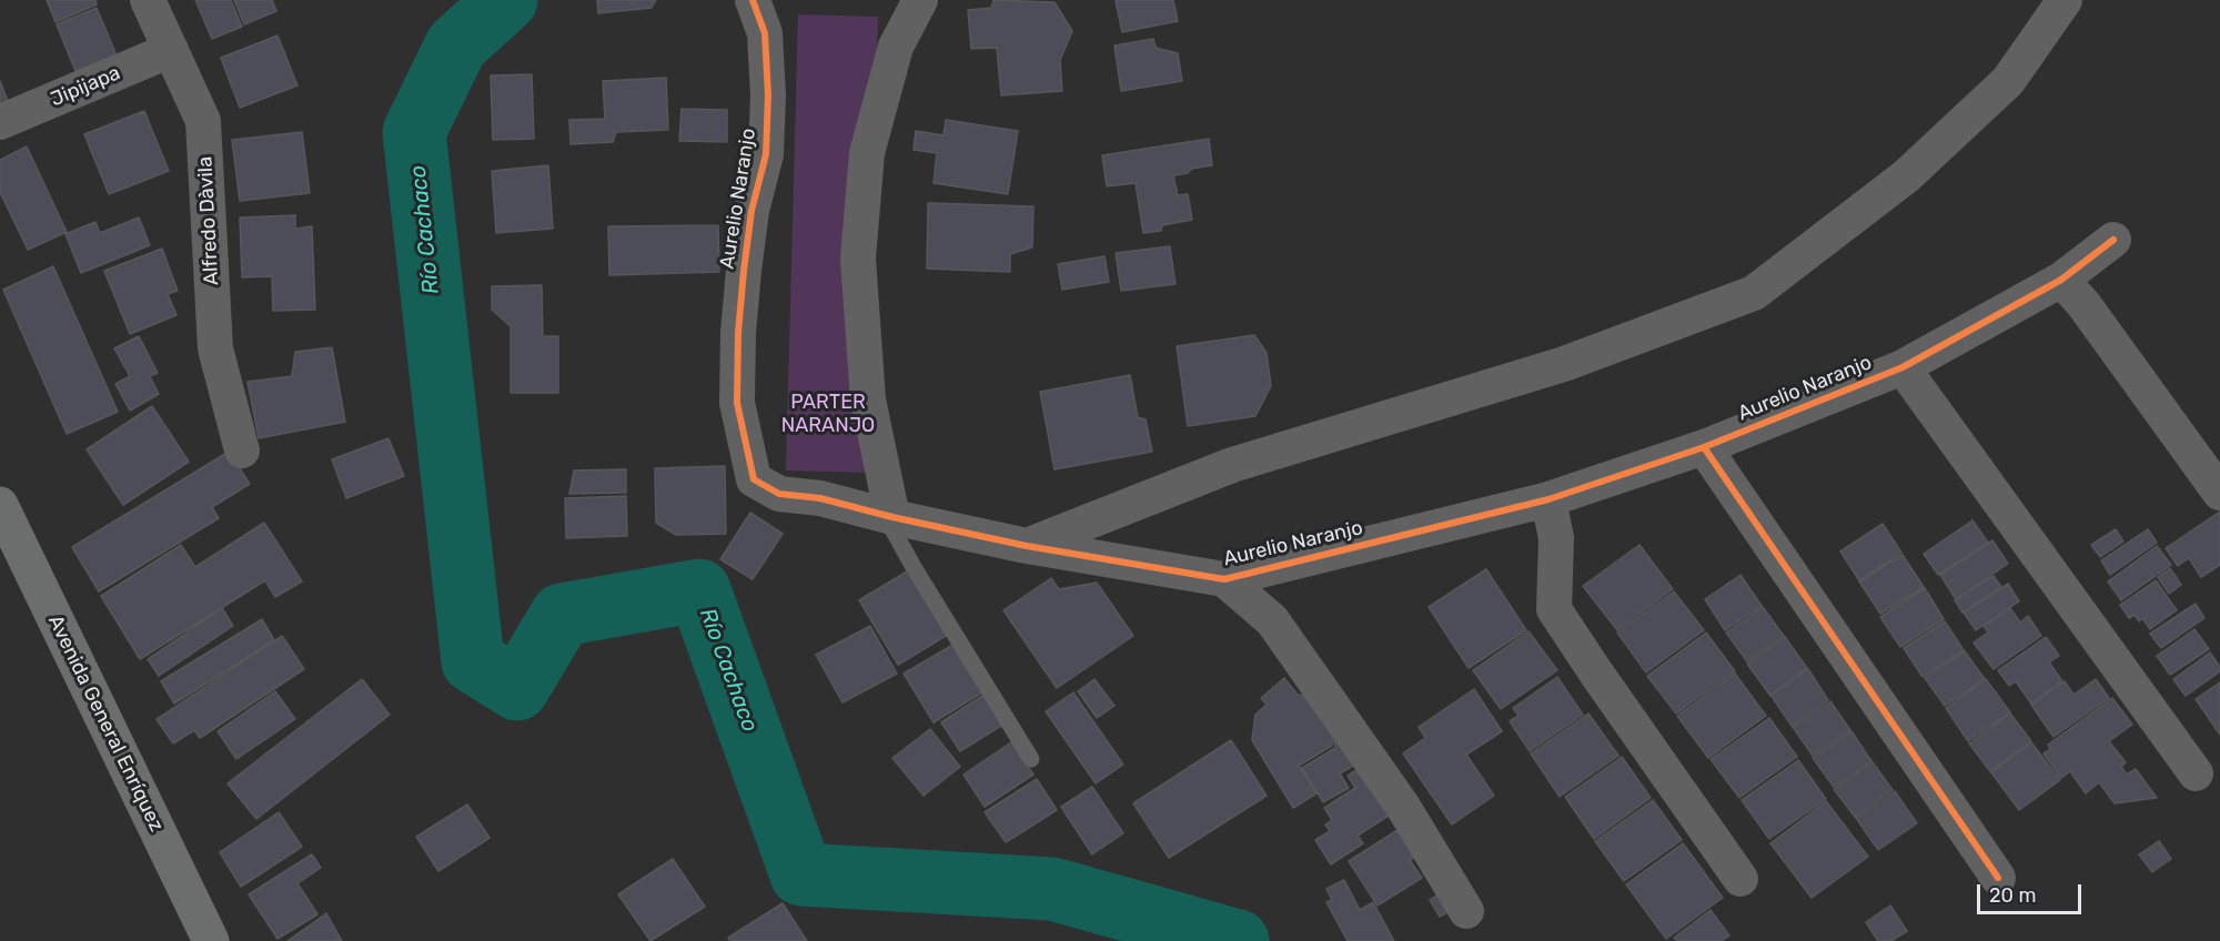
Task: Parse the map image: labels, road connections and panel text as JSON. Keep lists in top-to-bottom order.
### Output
{
  "streets": {
    "main road": ["Avenida General Enríquez"],
    "street": ["Jipijapa", "Aurelio Naranjo", "Alfredo Dàvila"]
  },
  "crossings": [
    ["Jipijapa", "Alfredo Dàvila"]
  ],
  "water": ["Río Cachaco"],
  "parks": ["PARTER NARANJO"],
  "scale_bar": "20 m"
}
